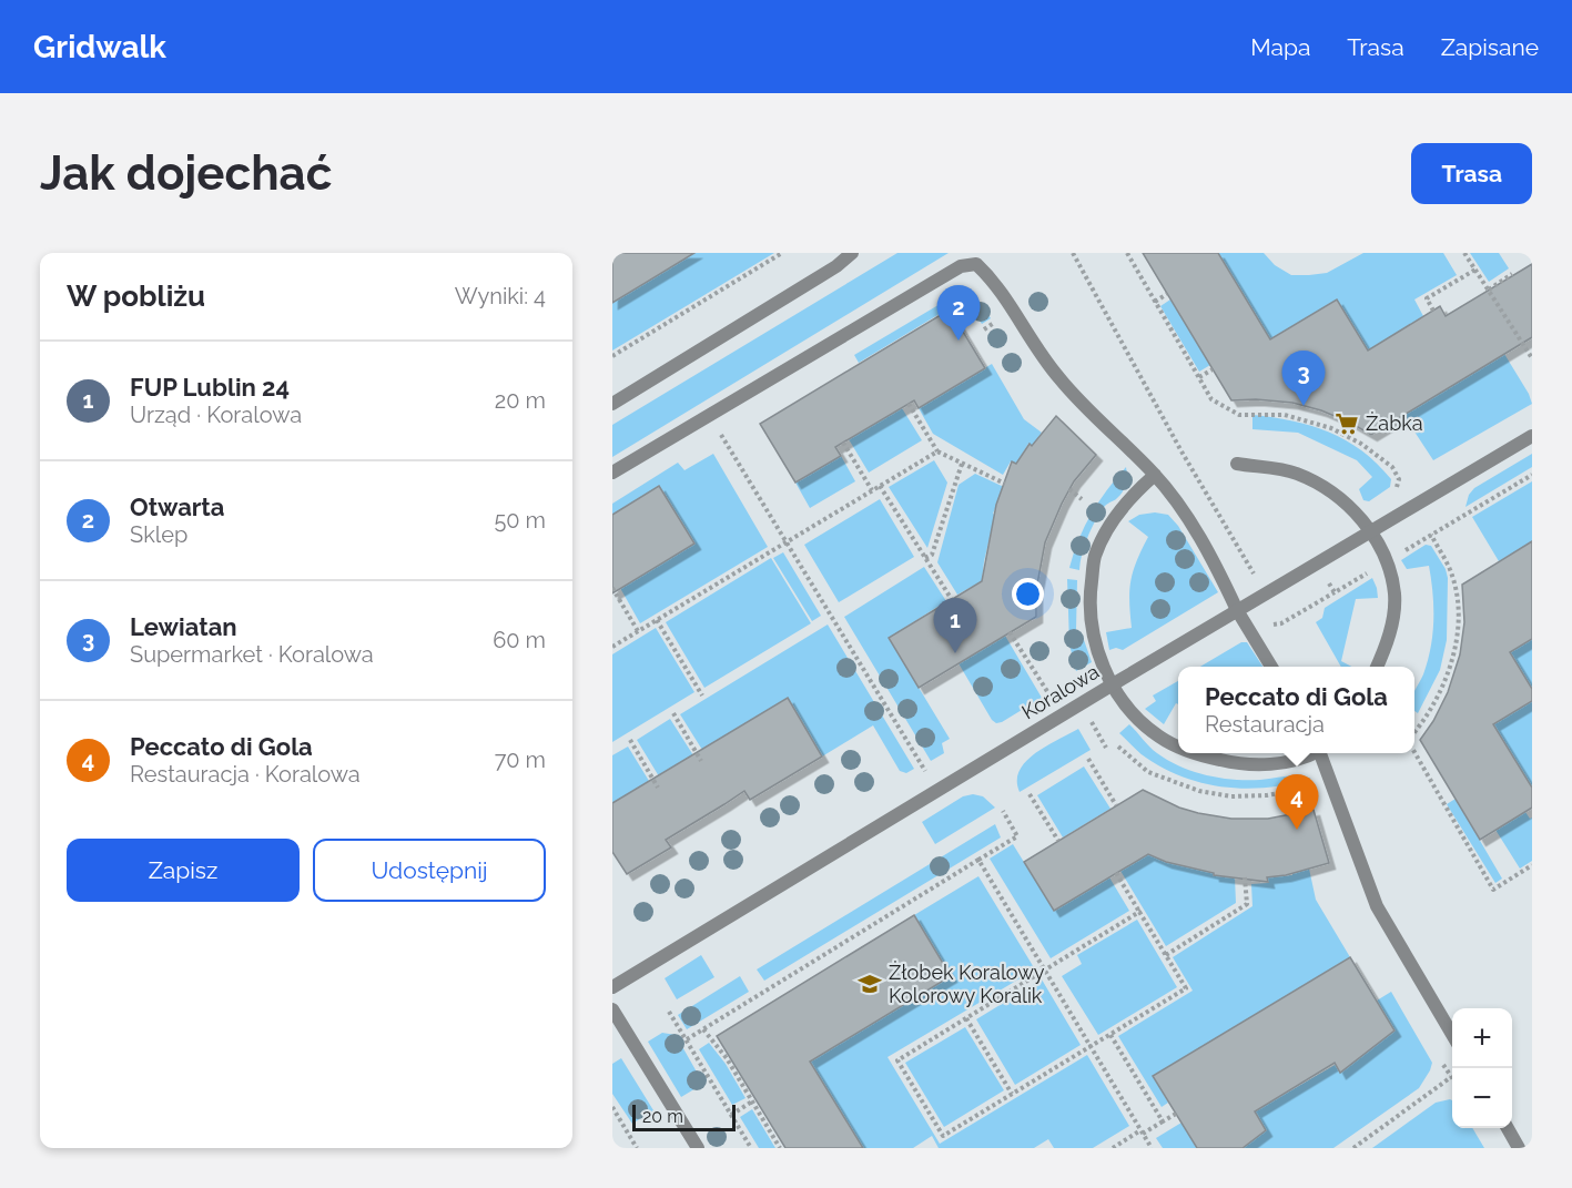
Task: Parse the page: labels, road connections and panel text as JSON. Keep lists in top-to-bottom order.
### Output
{
  "streets": {
    "street": ["Koralowa"]
  },
  "places": {
    "supermarket": ["Żabka"],
    "school or university": ["Żłobek Koralowy Kolorowy Koralik"]
  },
  "scale_bar": "20 m",
  "page": {
    "header": "Gridwalk",
    "nav": ["Mapa", "Trasa", "Zapisane"],
    "buttons": [
      "Trasa",
      ["Zapisz", "Udostępnij"]
    ],
    "title": "Jak dojechać",
    "heading": ["W pobliżu", "Wyniki: 4"],
    "pins": [
      "2",
      "3",
      "1",
      "4"
    ],
    "list": [
      {
        "mark": "1",
        "name": "FUP Lublin 24",
        "note": "Urząd · Koralowa",
        "value": "20 m"
      },
      {
        "mark": "2",
        "name": "Otwarta",
        "note": "Sklep",
        "value": "50 m"
      },
      {
        "mark": "3",
        "name": "Lewiatan",
        "note": "Supermarket · Koralowa",
        "value": "60 m"
      },
      {
        "mark": "4",
        "name": "Peccato di Gola",
        "note": "Restauracja · Koralowa",
        "value": "70 m"
      }
    ],
    "popup": ["Peccato di Gola", "Restauracja"],
    "map_buttons": ["+", "−"],
    "scale": "20 m"
  }
}
